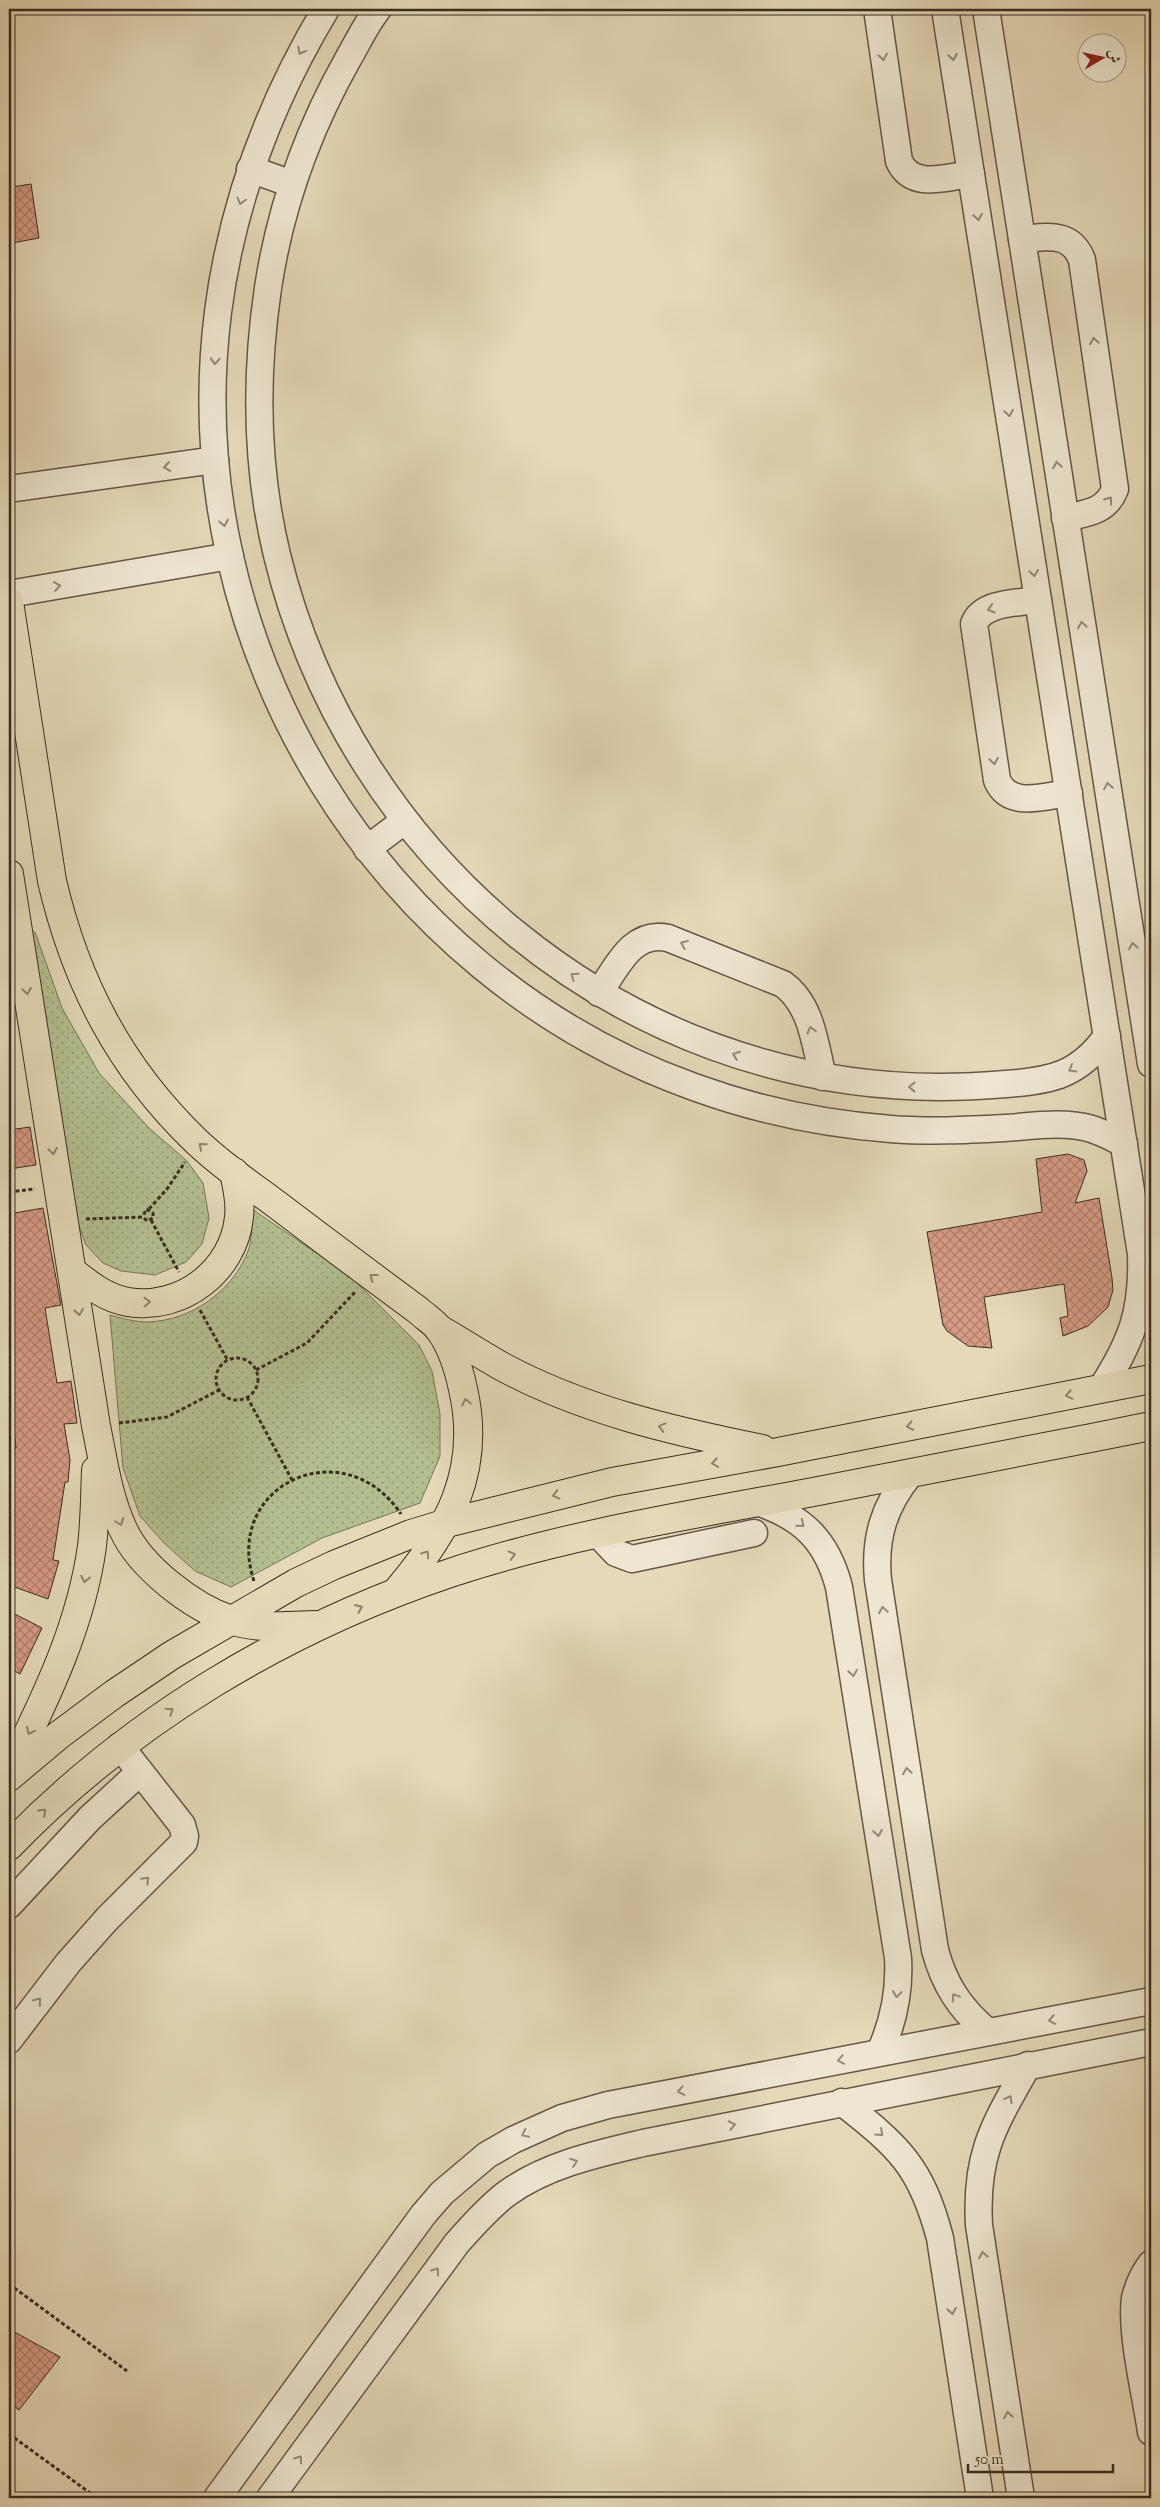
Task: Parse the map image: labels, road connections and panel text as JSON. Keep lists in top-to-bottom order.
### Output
{
  "scale_bar": "50 m",
  "north": "right"
}
